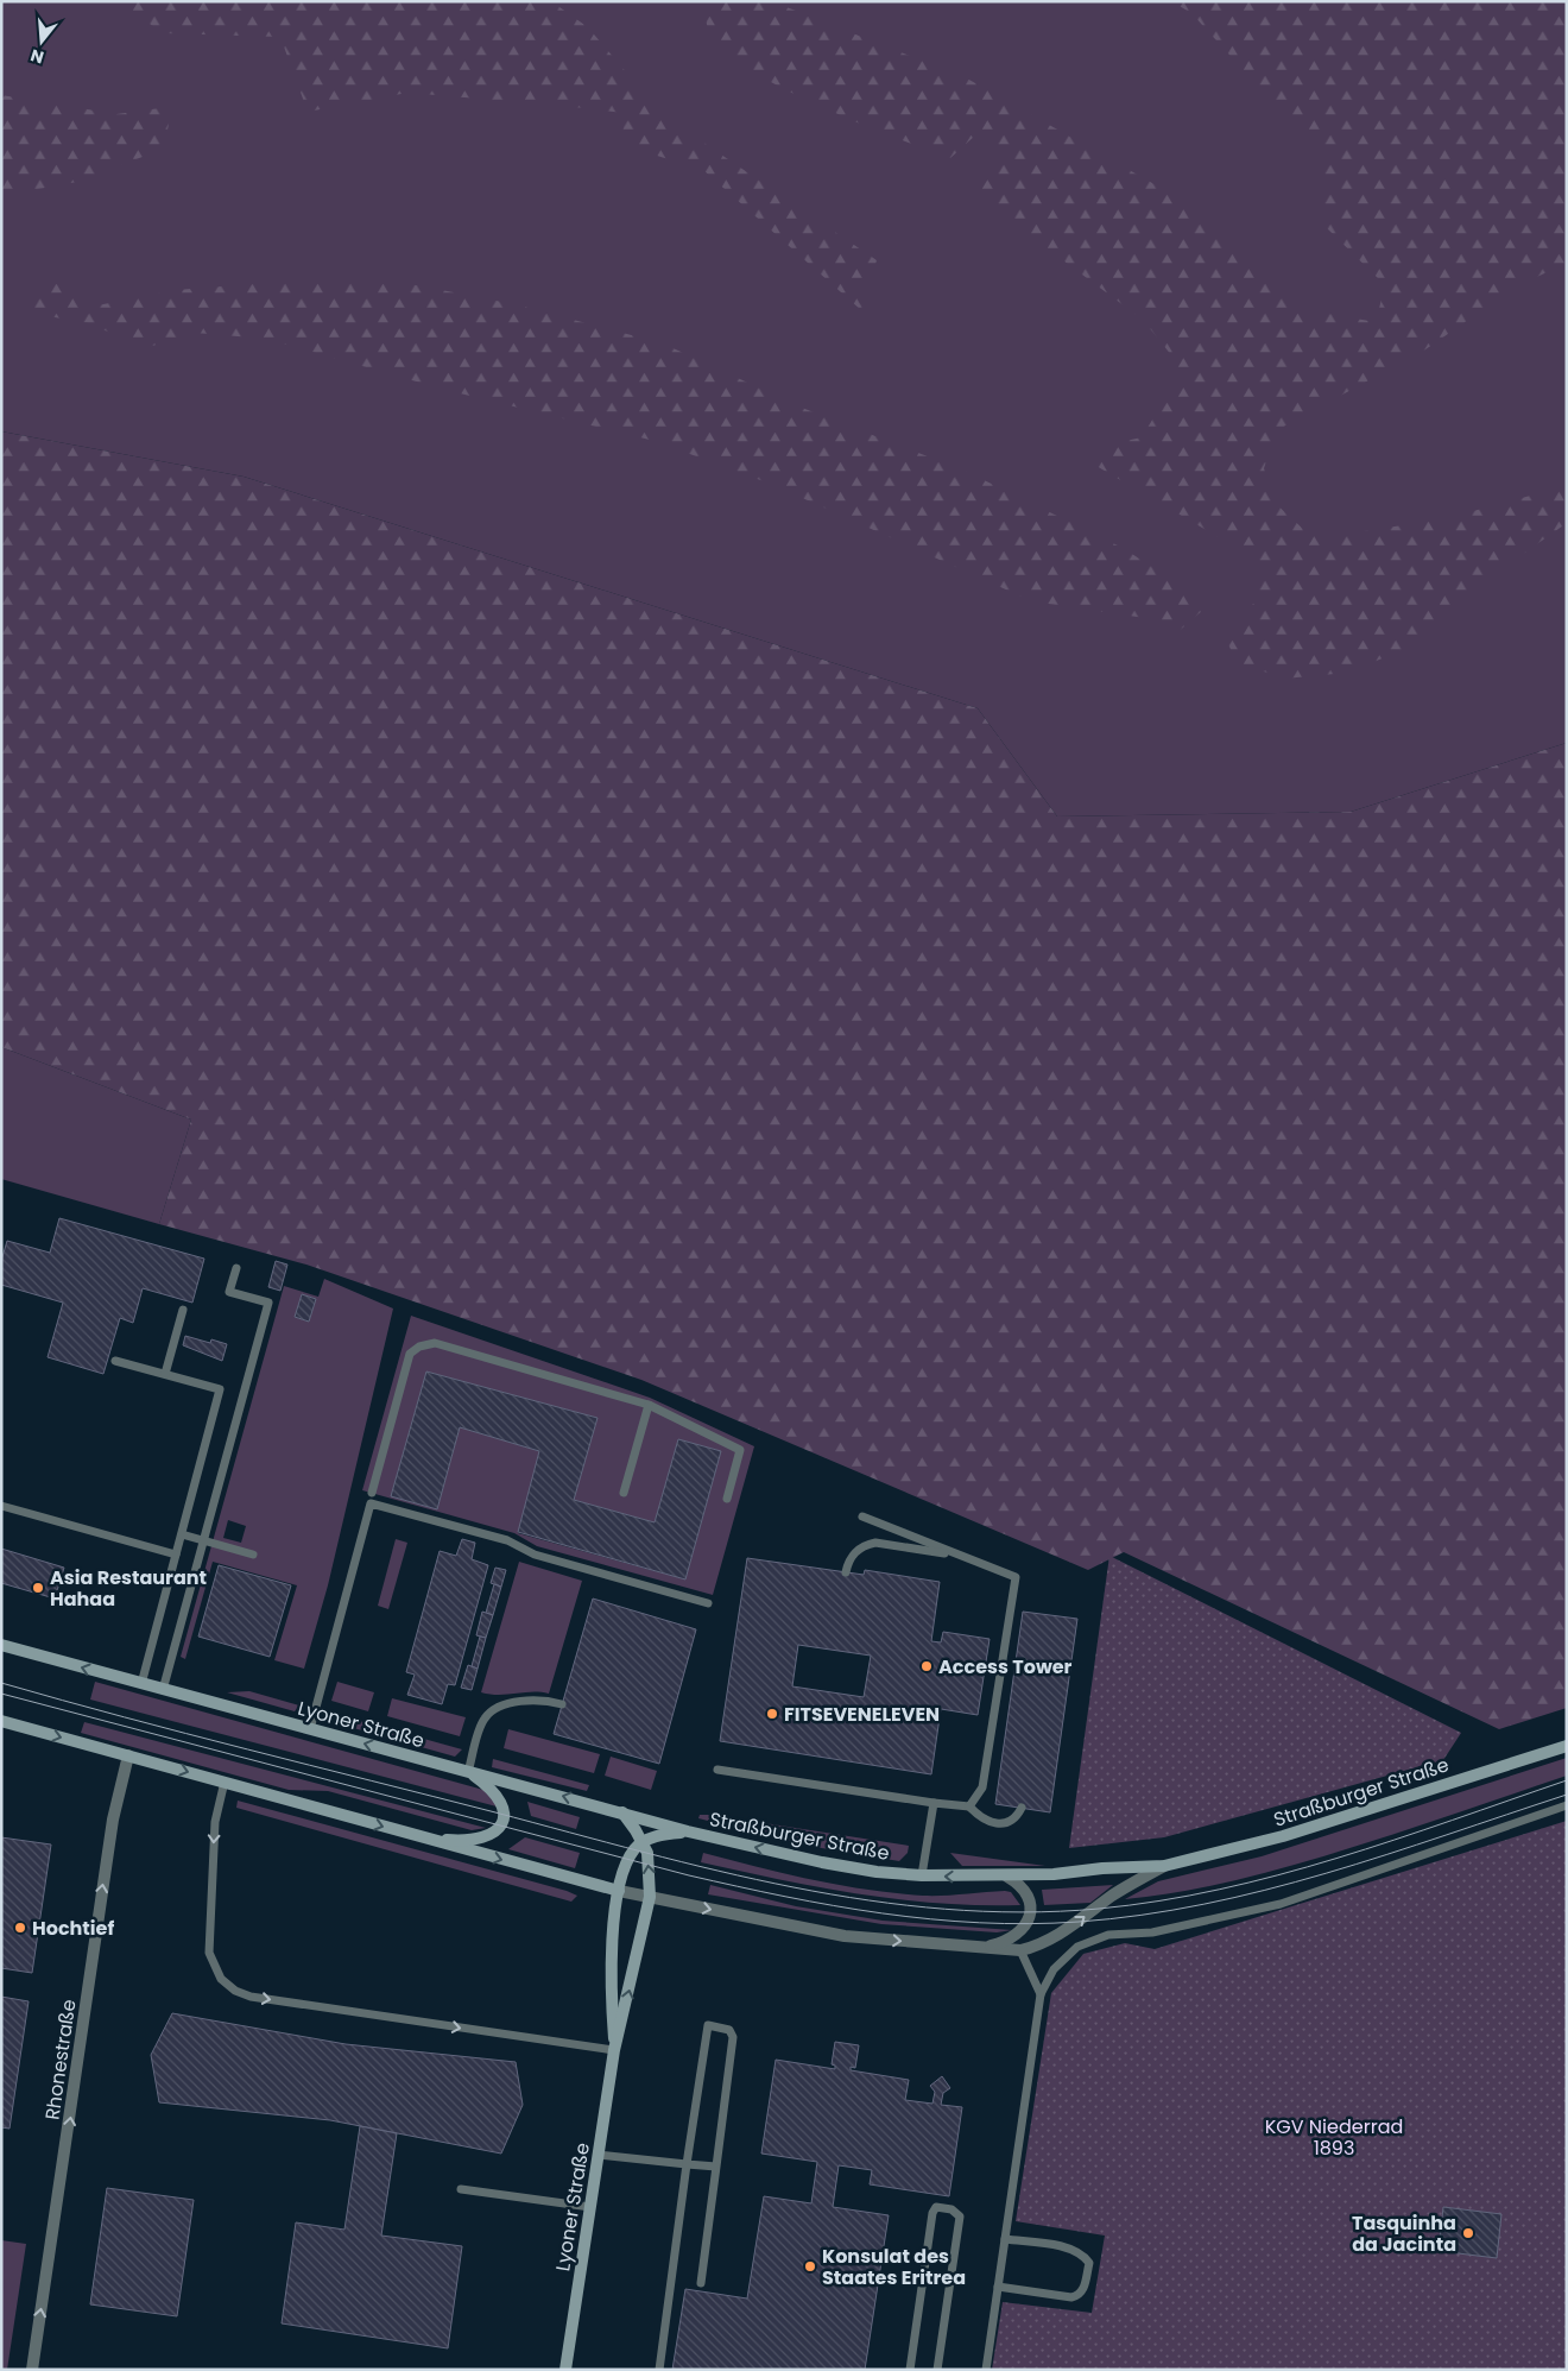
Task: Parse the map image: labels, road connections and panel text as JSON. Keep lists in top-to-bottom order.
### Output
{
  "streets": {
    "main road": ["Lyoner Straße", "Straßburger Straße"],
    "street": ["Rhonestraße"]
  },
  "crossings": [
    ["Lyoner Straße", "Straßburger Straße"]
  ],
  "one_way": ["Rhonestraße"],
  "parks": ["KGV Niederrad 1893"],
  "places": [
    "Asia Restaurant Hahaa",
    "Access Tower",
    "FITSEVENELEVEN",
    "Hochtief",
    "Tasquinha da Jacinta",
    "Konsulat des Staates Eritrea"
  ],
  "north": "bottom"
}
